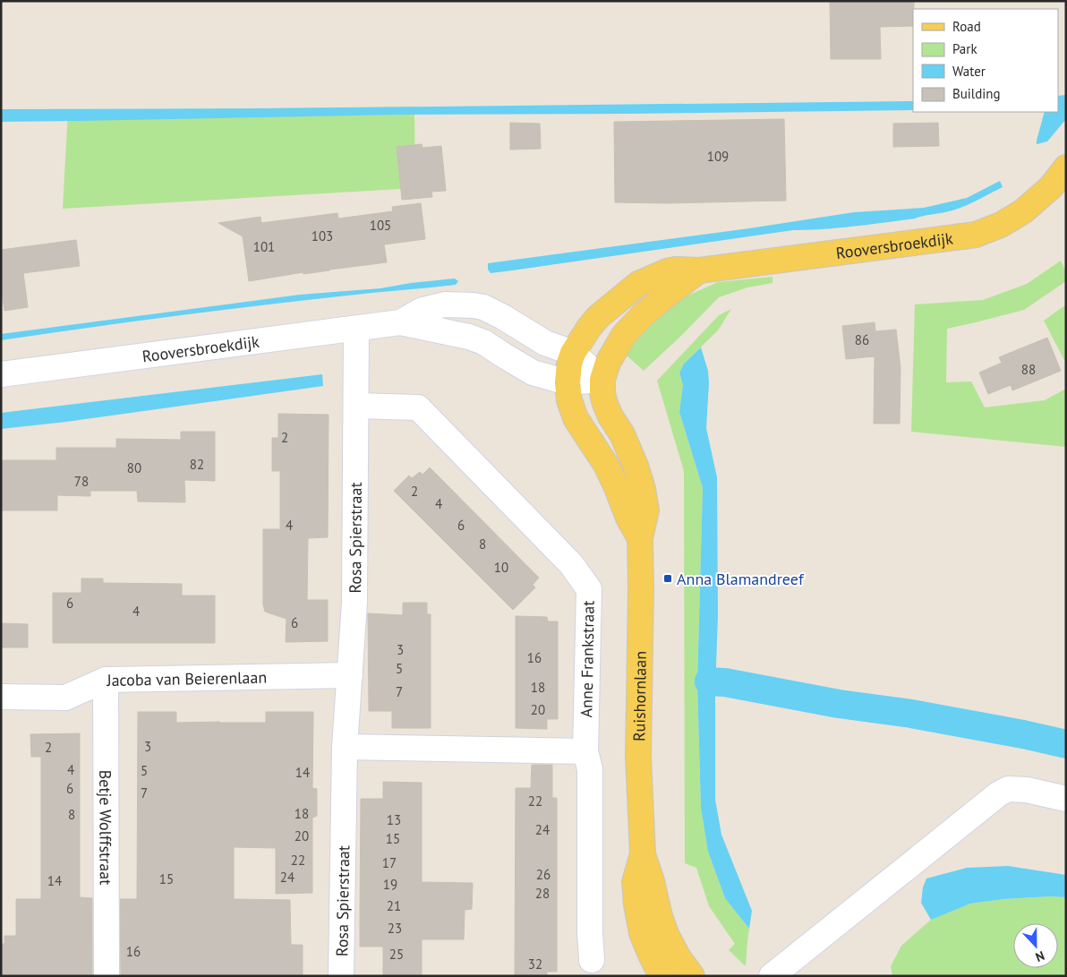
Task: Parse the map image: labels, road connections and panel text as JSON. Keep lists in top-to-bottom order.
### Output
{
  "streets": {
    "main road": ["Rooversbroekdijk", "Ruishornlaan"],
    "street": [
      "Rosa Spierstraat",
      "Anne Frankstraat",
      "Jacoba van Beierenlaan",
      "Betje Wolffstraat"
    ]
  },
  "crossings": [
    ["Rooversbroekdijk", "Rosa Spierstraat"],
    ["Rooversbroekdijk", "Ruishornlaan"],
    ["Rosa Spierstraat", "Anne Frankstraat"],
    ["Rosa Spierstraat", "Jacoba van Beierenlaan"],
    ["Jacoba van Beierenlaan", "Betje Wolffstraat"]
  ],
  "places": {
    "transit": ["Anna Blamandreef"]
  },
  "house_numbers": [
    "109",
    "105",
    "103",
    "101",
    "86",
    "88",
    "2",
    "82",
    "80",
    "78",
    "2",
    "4",
    "4",
    "6",
    "8",
    "10",
    "6",
    "4",
    "6",
    "3",
    "16",
    "5",
    "18",
    "7",
    "20",
    "3",
    "2",
    "4",
    "5",
    "14",
    "6",
    "7",
    "22",
    "18",
    "8",
    "13",
    "24",
    "20",
    "15",
    "22",
    "17",
    "26",
    "24",
    "15",
    "14",
    "19",
    "28",
    "21",
    "23",
    "16",
    "25",
    "32"
  ],
  "legend": [
    "Road",
    "Park",
    "Water",
    "Building"
  ],
  "north": "bottom"
}
